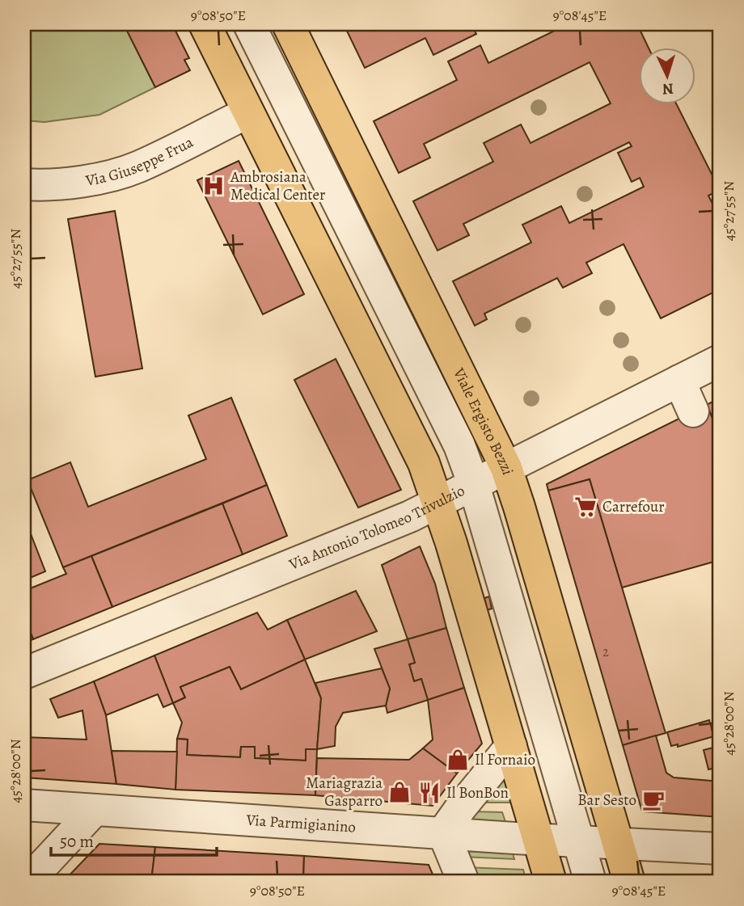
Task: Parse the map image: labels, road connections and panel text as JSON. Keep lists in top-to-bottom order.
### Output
{
  "streets": {
    "main road": ["Viale Ergisto Bezzi"],
    "street": ["Via Giuseppe Frua", "Via Antonio Tolomeo Trivulzio", "Via Parmigianino"]
  },
  "crossings": [
    ["Viale Ergisto Bezzi", "Via Antonio Tolomeo Trivulzio"],
    ["Viale Ergisto Bezzi", "Via Parmigianino"]
  ],
  "places": {
    "hospital": ["Ambrosiana Medical Center"],
    "supermarket": ["Carrefour"],
    "shop": ["Il Fornaio", "Mariagrazia Gasparro"],
    "restaurant": ["Il BonBon"],
    "cafe": ["Bar Sesto"]
  },
  "house_numbers": ["2"],
  "scale_bar": "50 m",
  "north": "bottom",
  "coordinates": [
    "9°08'50\"E",
    "9°08'45\"E",
    "45°27'55\"N",
    "45°28'00\"N"
  ]
}
